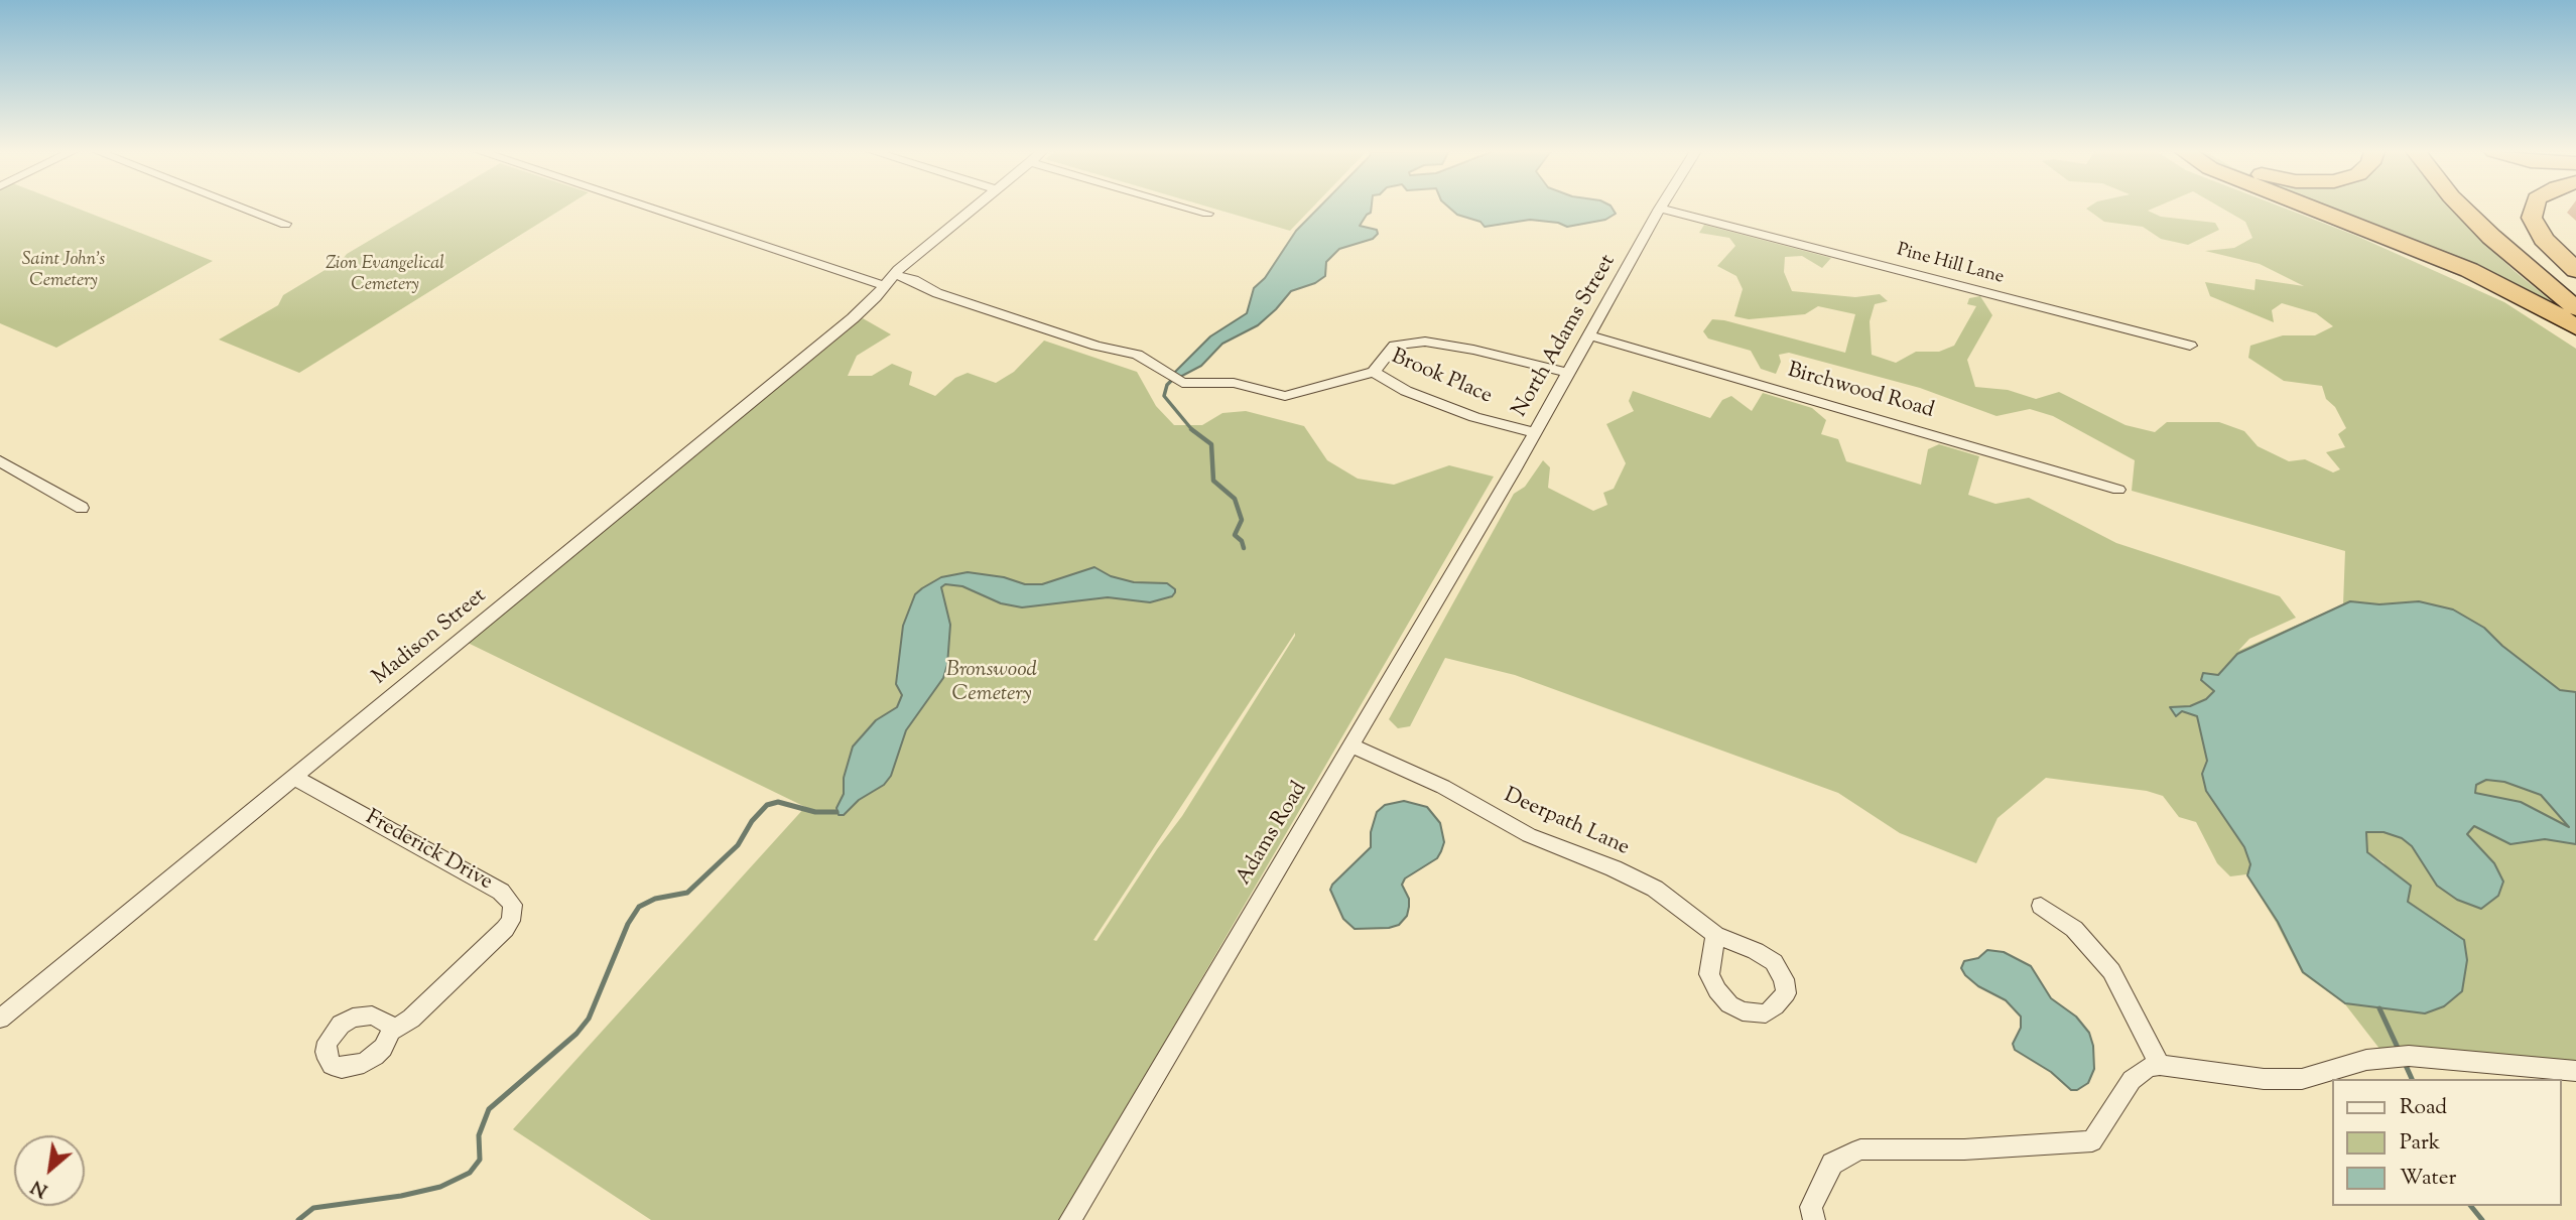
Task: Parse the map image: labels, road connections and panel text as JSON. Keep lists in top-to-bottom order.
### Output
{
  "streets": {
    "street": [
      "Pine Hill Lane",
      "North Adams Street",
      "Brook Place",
      "Birchwood Road",
      "Madison Street",
      "Deerpath Lane",
      "Adams Road",
      "Frederick Drive"
    ]
  },
  "crossings": [
    ["Pine Hill Lane", "North Adams Street"],
    ["North Adams Street", "Brook Place"],
    ["North Adams Street", "Birchwood Road"],
    ["North Adams Street", "Adams Road"],
    ["Madison Street", "Frederick Drive"],
    ["Deerpath Lane", "Adams Road"]
  ],
  "parks": ["Saint John's Cemetery", "Zion Evangelical Cemetery", "Bronswood Cemetery"],
  "legend": ["Road", "Park", "Water"],
  "north": "bottom left"
}
